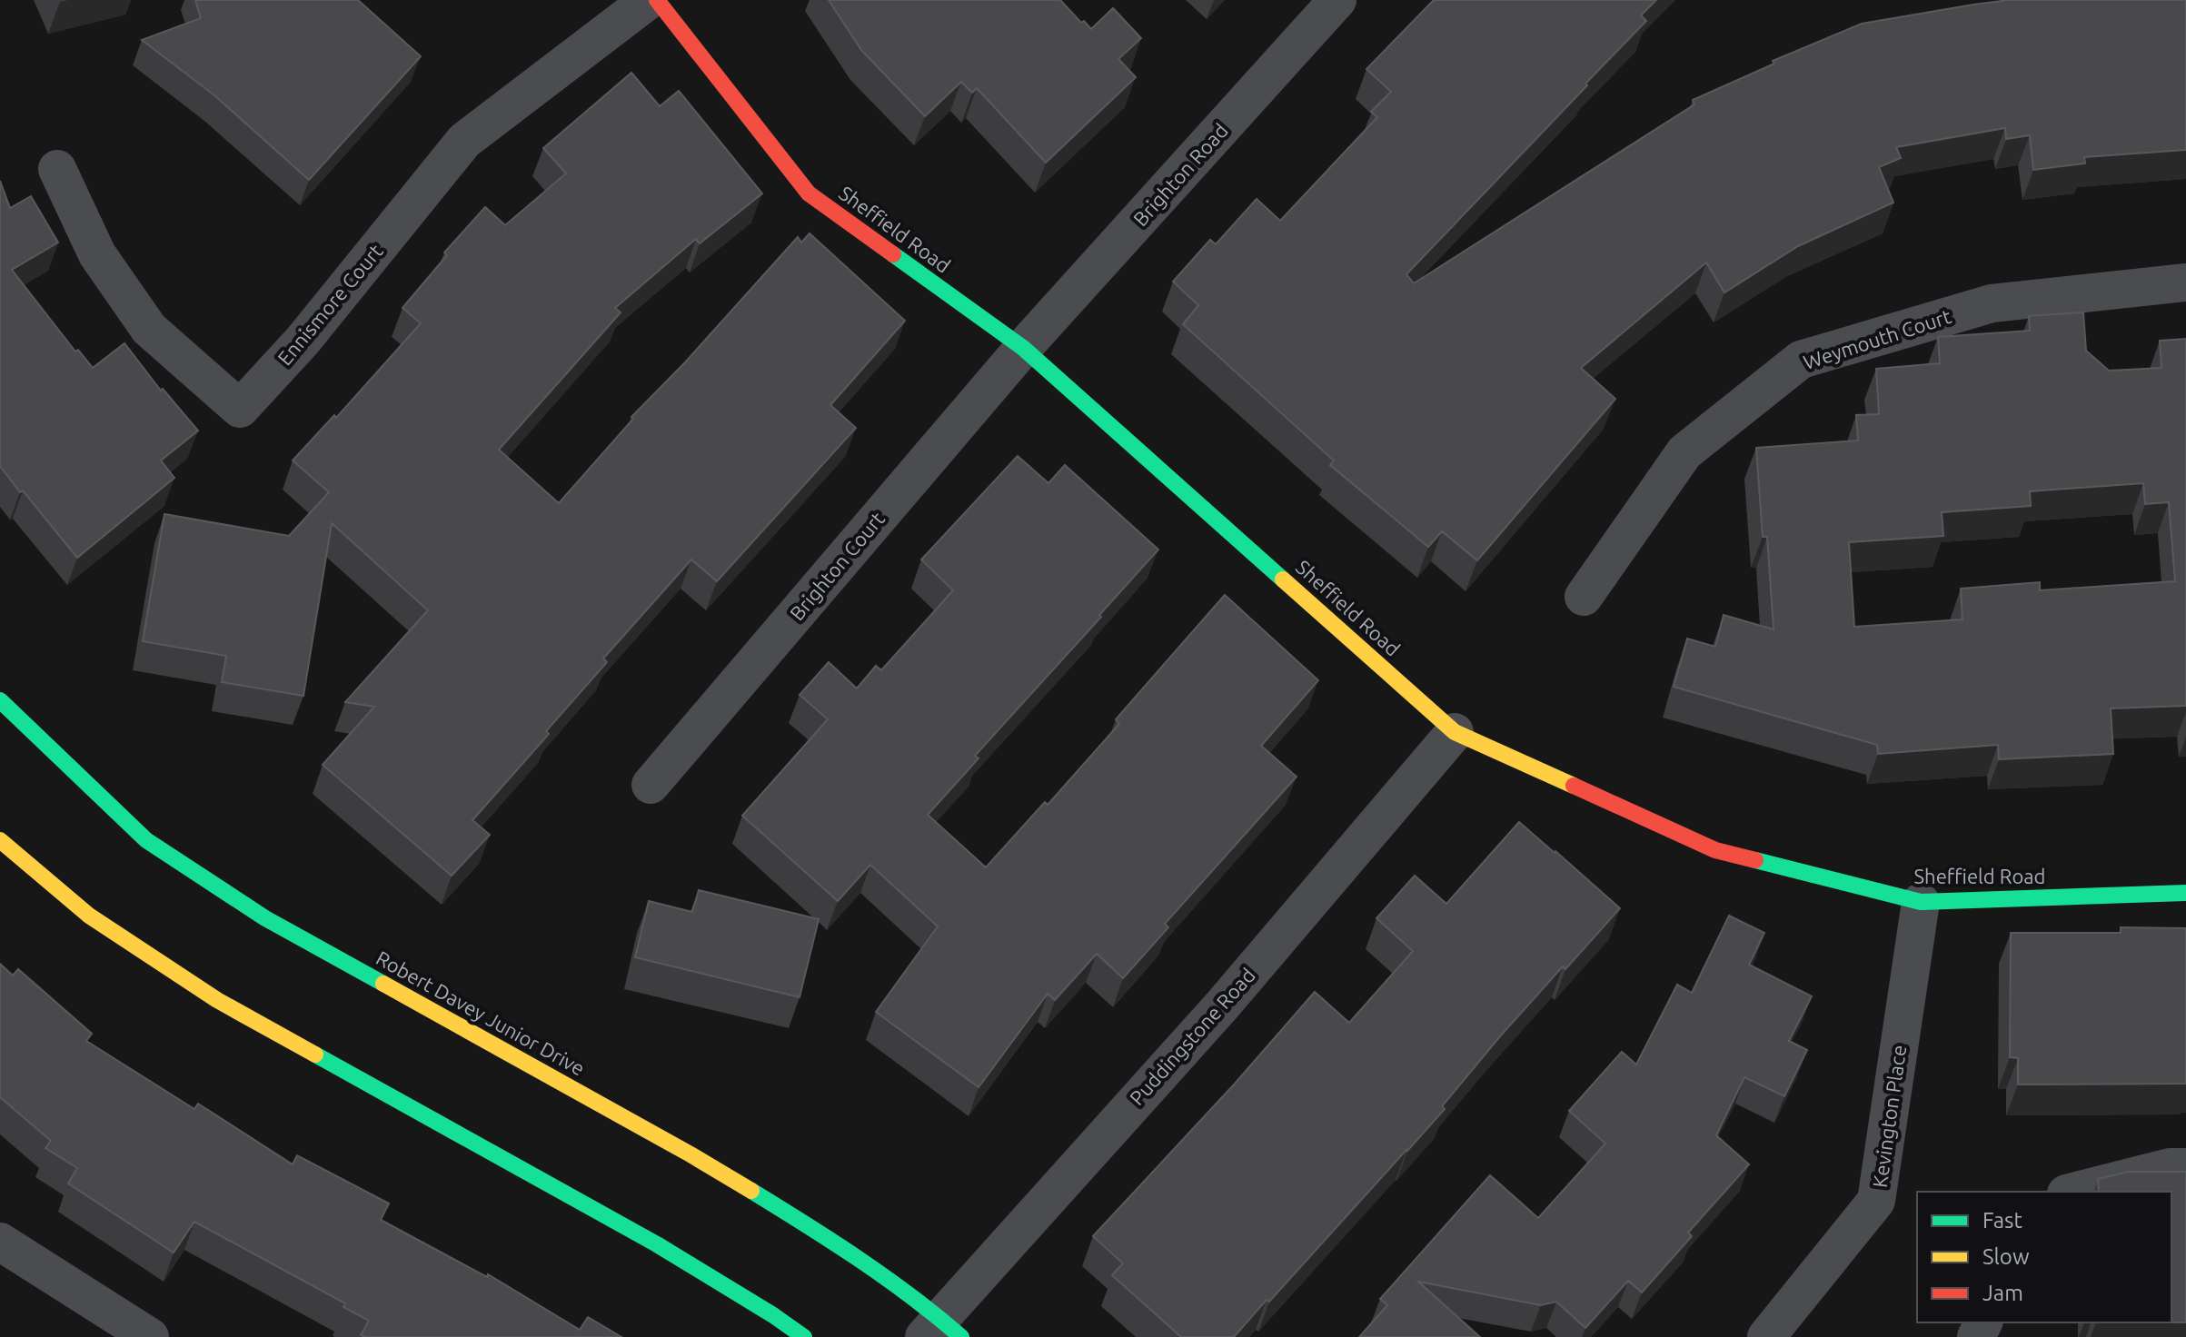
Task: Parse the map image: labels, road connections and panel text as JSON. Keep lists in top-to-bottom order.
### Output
{
  "streets": {
    "main road": ["Sheffield Road", "Robert Davey Junior Drive"],
    "street": [
      "Brighton Road",
      "Ennismore Court",
      "Weymouth Court",
      "Brighton Court",
      "Puddingstone Road",
      "Kevington Place"
    ]
  },
  "crossings": [
    ["Brighton Road", "Sheffield Road"],
    ["Brighton Road", "Brighton Court"],
    ["Sheffield Road", "Brighton Court"],
    ["Sheffield Road", "Puddingstone Road"],
    ["Sheffield Road", "Kevington Place"],
    ["Robert Davey Junior Drive", "Puddingstone Road"]
  ],
  "legend": ["Fast", "Slow", "Jam"]
}
